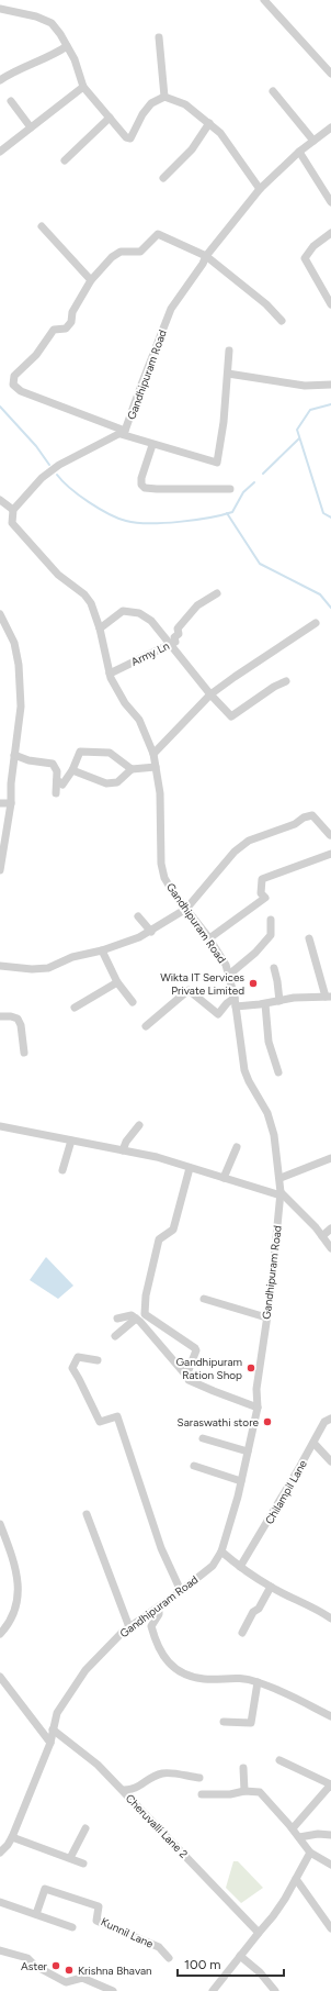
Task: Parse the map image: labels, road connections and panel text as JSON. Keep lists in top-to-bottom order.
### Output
{
  "streets": {
    "street": [
      "Gandhipuram Road",
      "Army Ln",
      "Chilampil Lane",
      "Cheruvalli Lane 2",
      "Kunnil Lane"
    ]
  },
  "crossings": [
    ["Gandhipuram Road", "Army Ln"],
    ["Gandhipuram Road", "Cheruvalli Lane 2"]
  ],
  "places": [
    "Wikta IT Services Private Limited",
    "Gandhipuram Ration Shop",
    "Saraswathi store",
    "Aster",
    "Krishna Bhavan"
  ],
  "scale_bar": "100 m"
}
